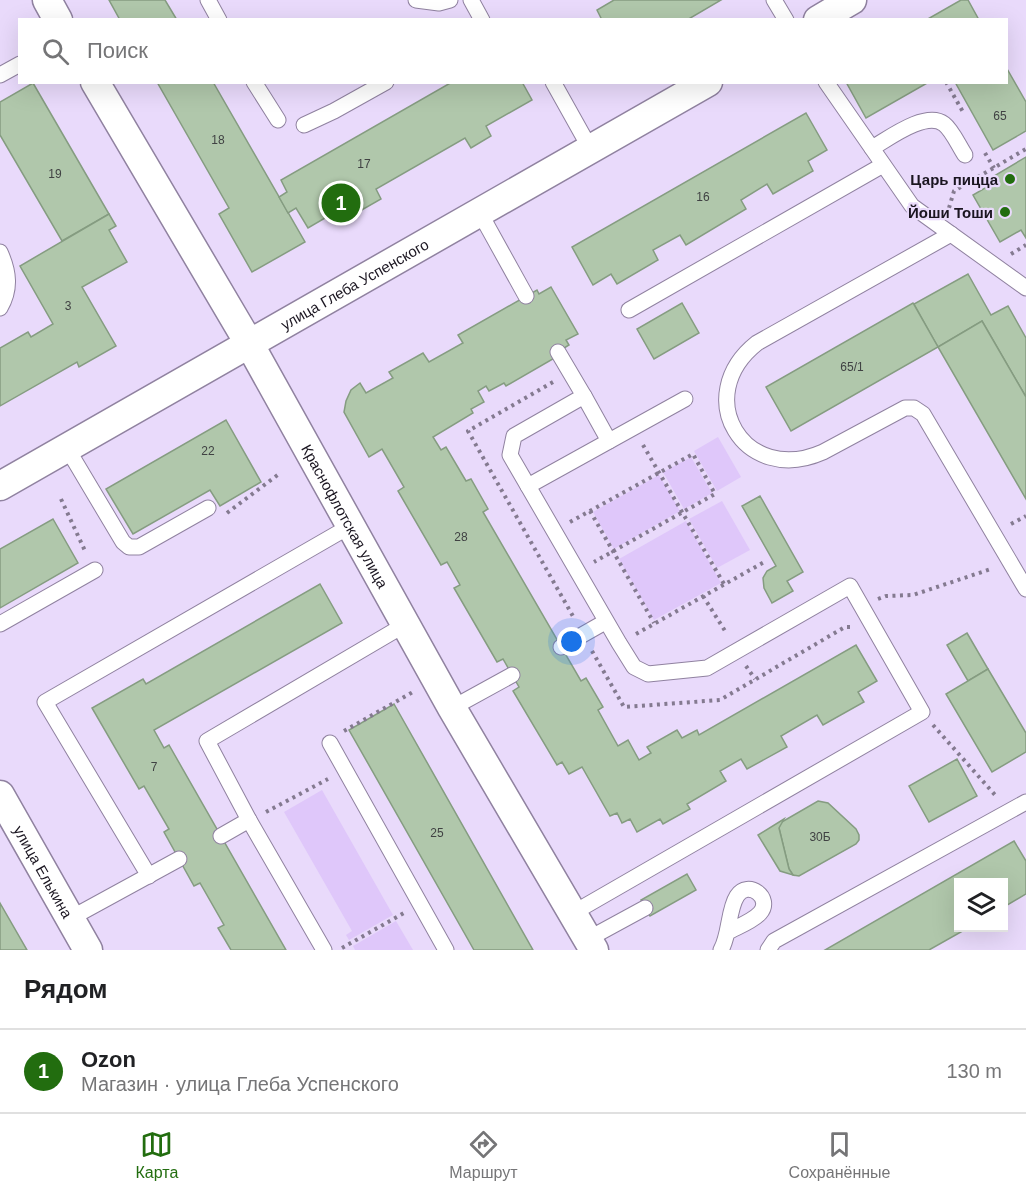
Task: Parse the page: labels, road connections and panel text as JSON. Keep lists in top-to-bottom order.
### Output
{
  "streets": {
    "street": ["улица Глеба Успенского", "Краснофлотская улица", "улица Елькина"]
  },
  "crossings": [
    ["улица Глеба Успенского", "Краснофлотская улица"]
  ],
  "places": ["Царь пицца", "Йоши Тоши"],
  "house_numbers": [
    "65",
    "18",
    "17",
    "19",
    "16",
    "3",
    "65/1",
    "22",
    "28",
    "7",
    "25",
    "30Б"
  ],
  "page": {
    "search": "Поиск",
    "pins": "1",
    "heading": "Рядом",
    "list": [
      {
        "mark": "1",
        "name": "Ozon",
        "note": "Магазин · улица Глеба Успенского",
        "value": "130 m"
      }
    ],
    "nav": ["Карта", "Маршрут", "Сохранённые"]
  }
}
